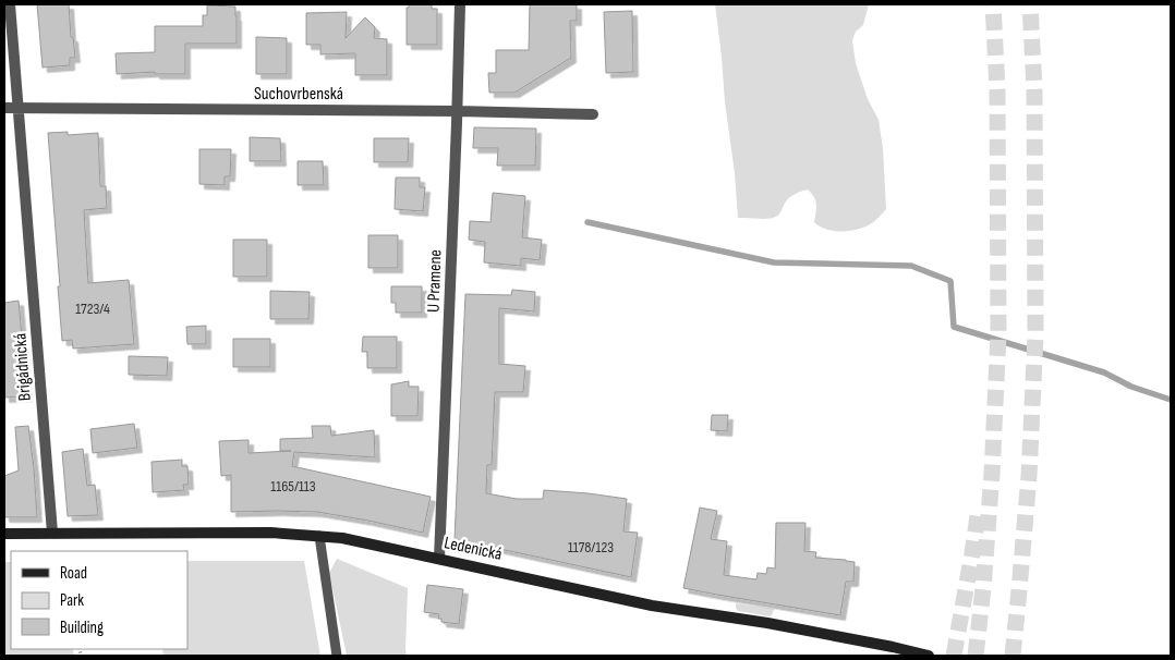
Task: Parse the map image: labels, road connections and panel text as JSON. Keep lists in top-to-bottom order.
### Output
{
  "streets": {
    "main road": ["Ledenická"],
    "street": ["Suchovrbenská", "U Pramene", "Brigádnická"]
  },
  "crossings": [
    ["Suchovrbenská", "U Pramene"],
    ["Suchovrbenská", "Brigádnická"],
    ["U Pramene", "Ledenická"],
    ["Brigádnická", "Ledenická"]
  ],
  "house_numbers": ["1723/4", "1165/113", "1178/123"],
  "legend": ["Road", "Park", "Building"]
}
